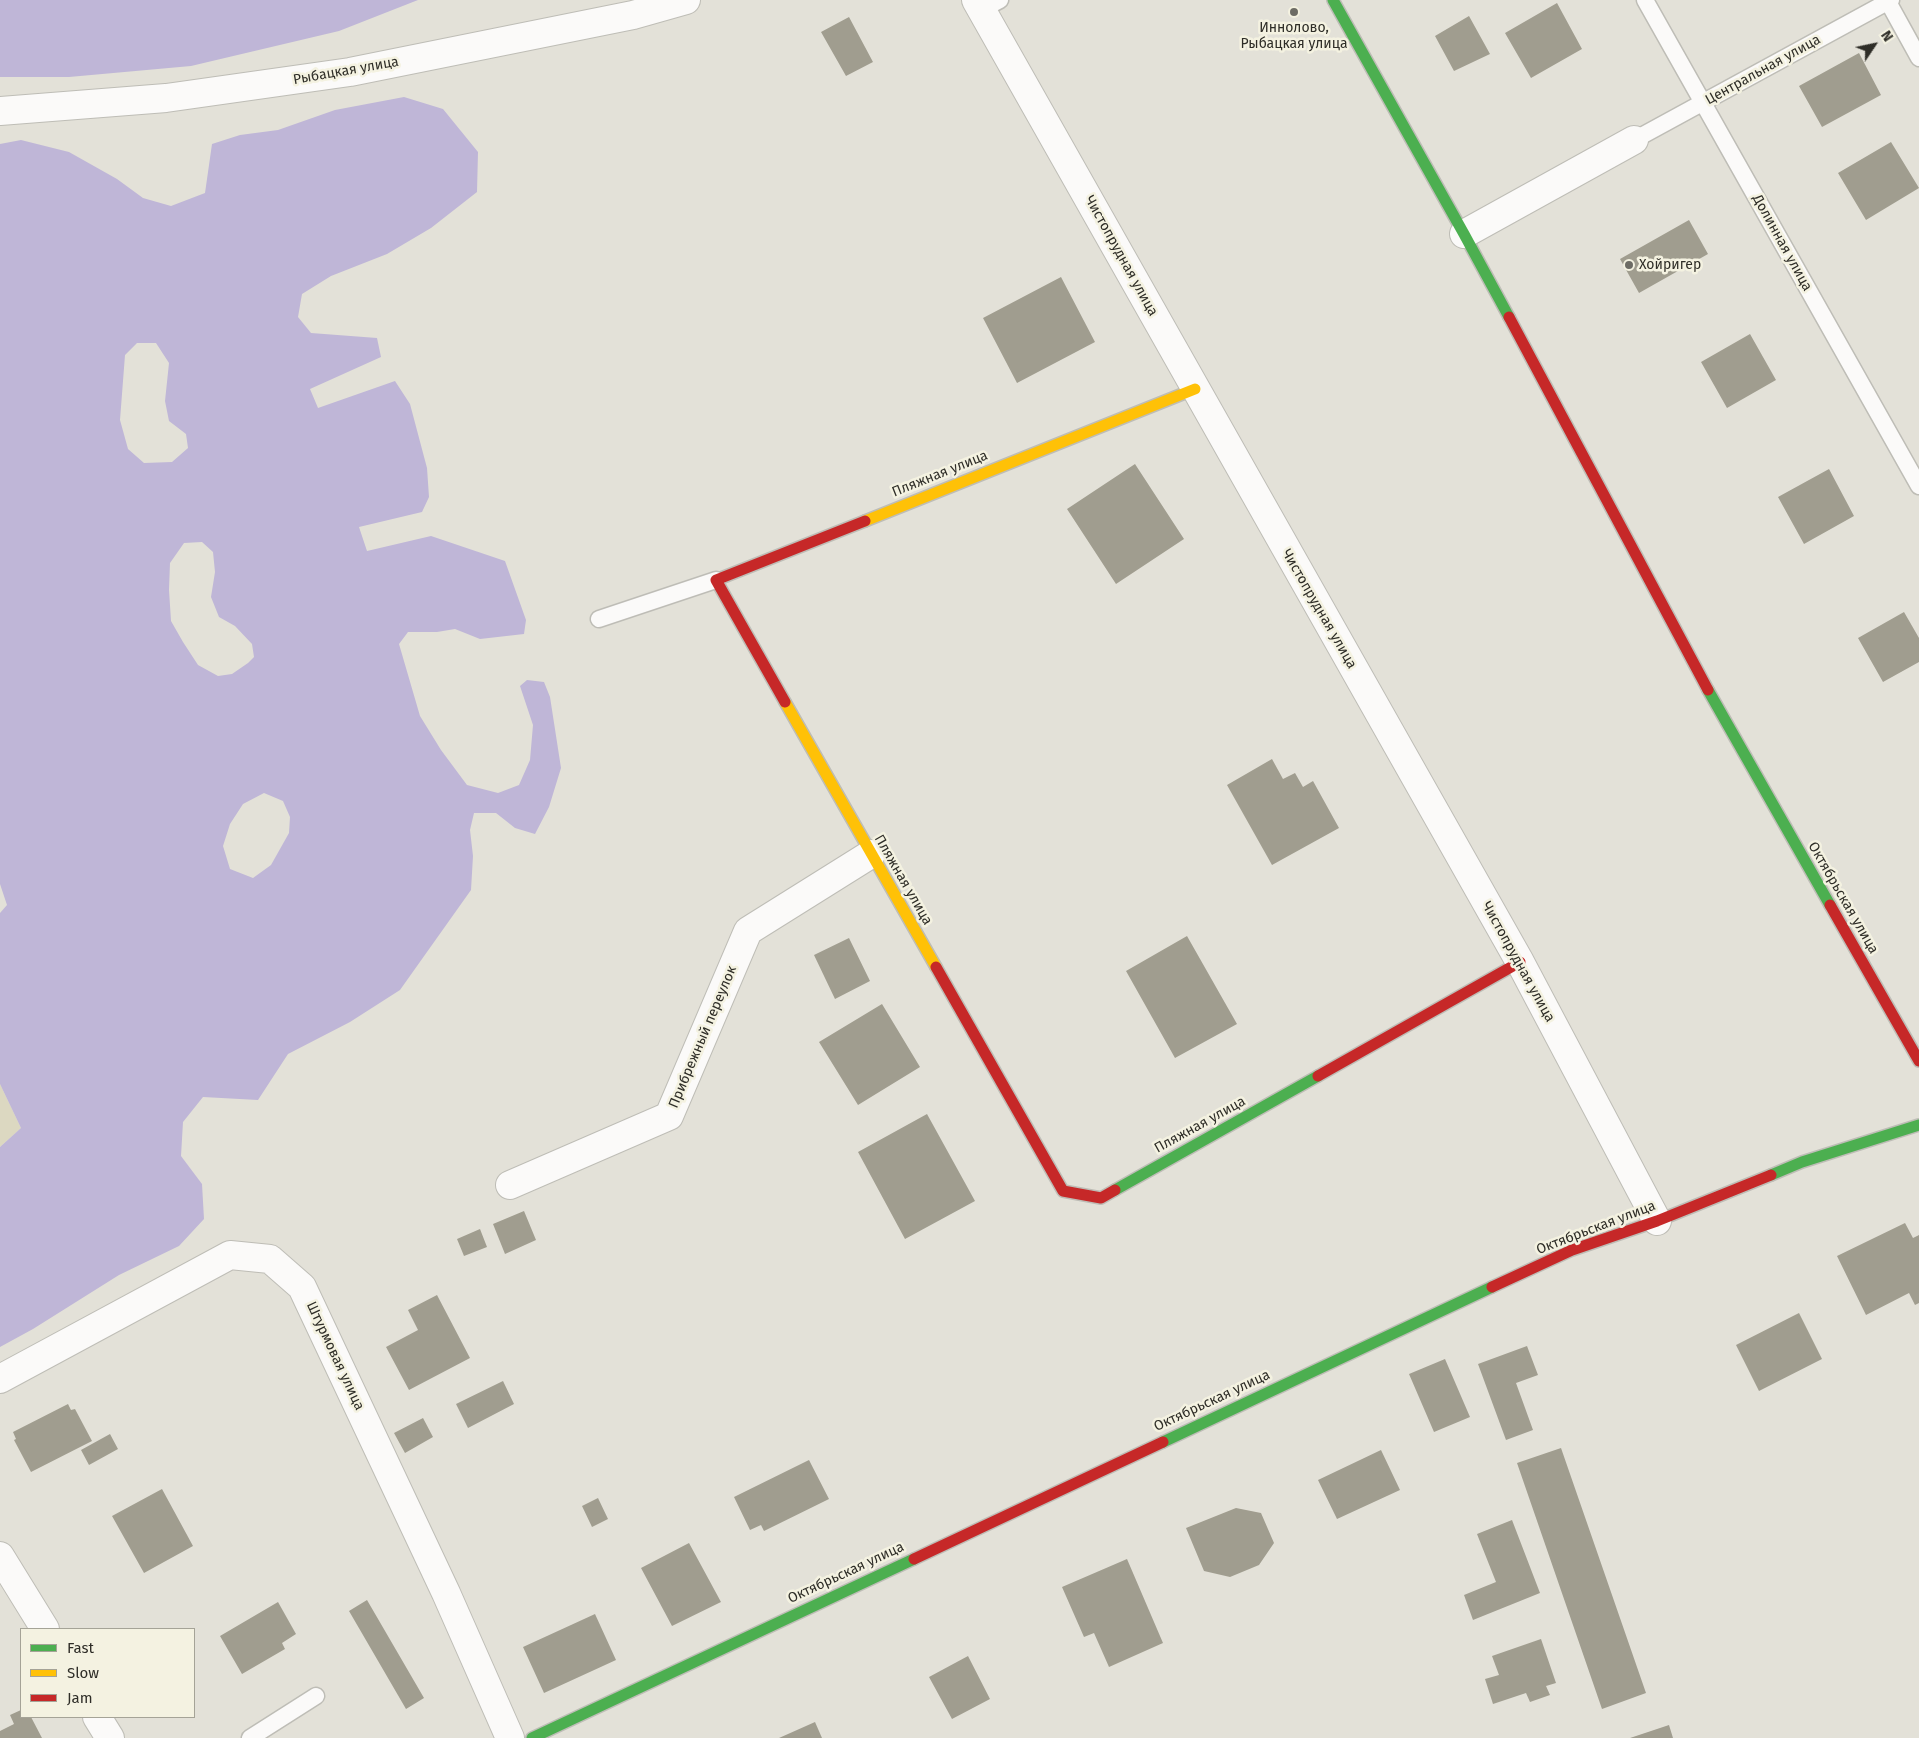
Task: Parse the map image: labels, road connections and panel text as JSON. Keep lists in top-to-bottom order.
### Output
{
  "streets": {
    "street": [
      "Рыбацкая улица",
      "Чистопрудная улица",
      "Пляжная улица",
      "Октябрьская улица",
      "Прибрежный переулок",
      "Штурмовая улица"
    ],
    "lane": ["Центральная улица", "Долинная улица"]
  },
  "crossings": [
    ["Центральная улица", "Долинная улица"],
    ["Чистопрудная улица", "Пляжная улица"],
    ["Чистопрудная улица", "Октябрьская улица"],
    ["Пляжная улица", "Прибрежный переулок"]
  ],
  "places": ["Иннолово, Рыбацкая улица", "Хойригер"],
  "legend": ["Fast", "Slow", "Jam"],
  "north": "top right"
}
